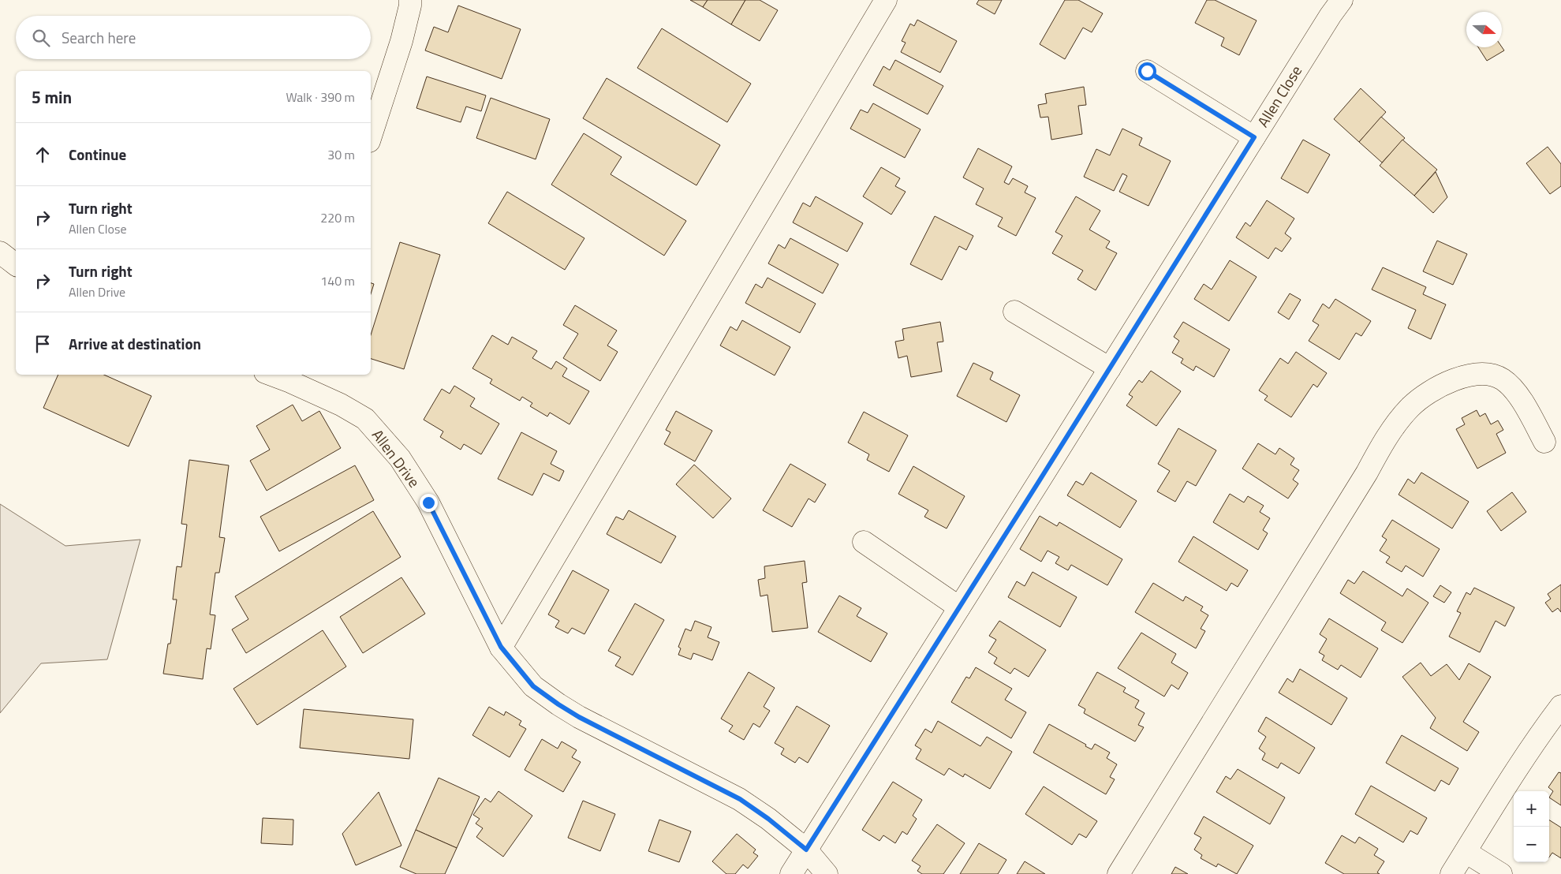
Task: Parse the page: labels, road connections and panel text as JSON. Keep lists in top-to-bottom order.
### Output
{
  "streets": {
    "street": ["Allen Close", "Allen Drive"]
  },
  "crossings": [
    ["Allen Close", "Allen Drive"]
  ],
  "north": "right",
  "page": {
    "search": "Search here",
    "heading": ["5 min", "Walk · 390 m"],
    "list": [
      ["Continue", "30 m"],
      ["Turn right", "Allen Close", "220 m"],
      ["Turn right", "Allen Drive", "140 m"],
      "Arrive at destination"
    ],
    "map_buttons": ["+", "−"]
  }
}
